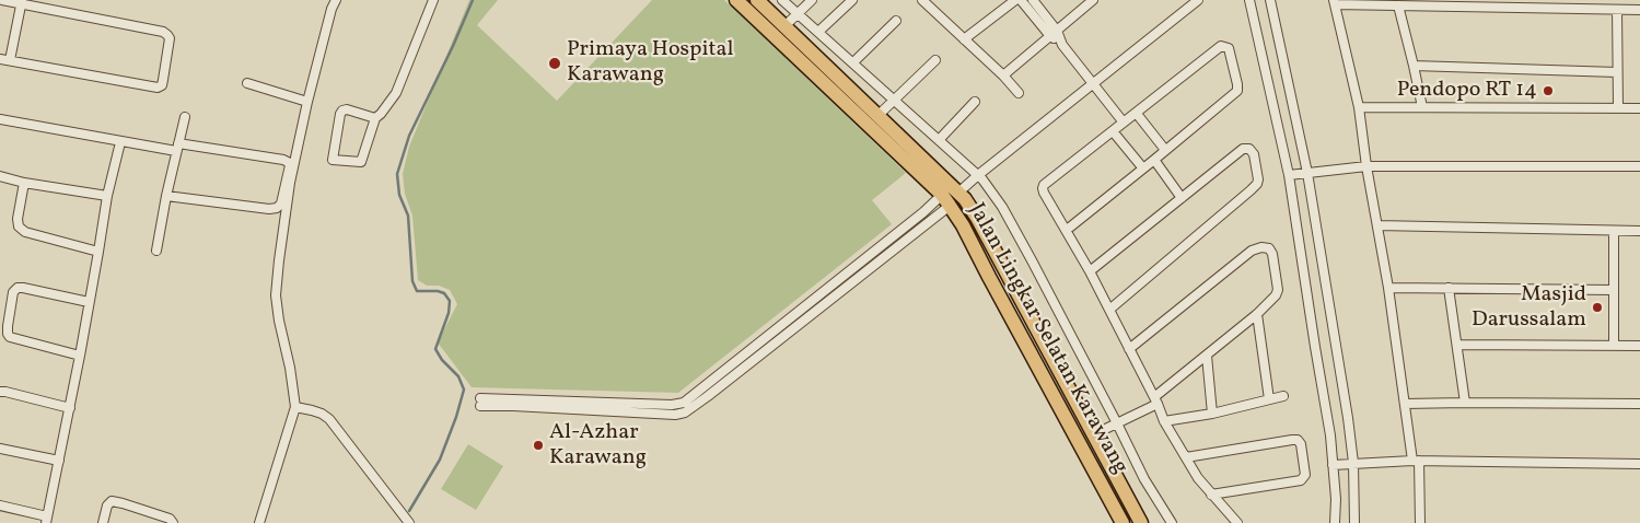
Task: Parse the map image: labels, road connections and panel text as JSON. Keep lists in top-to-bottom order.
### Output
{
  "streets": {
    "main road": ["Jalan Lingkar Selatan Karawang"]
  },
  "places": [
    "Primaya Hospital Karawang",
    "Pendopo RT 14",
    "Masjid Darussalam",
    "Al-Azhar Karawang"
  ]
}
